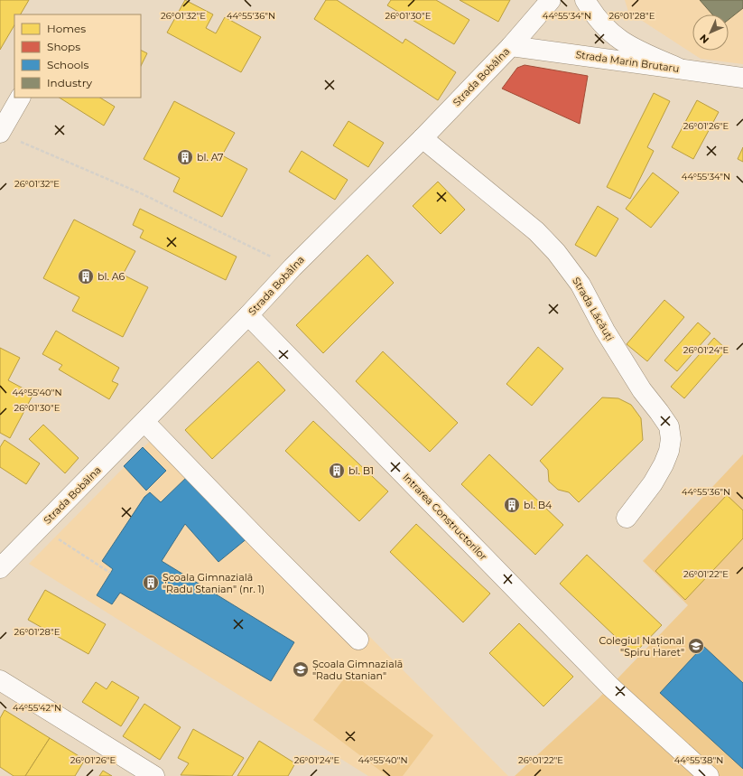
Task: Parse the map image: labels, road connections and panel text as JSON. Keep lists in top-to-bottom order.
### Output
{
  "streets": {
    "street": [
      "Strada Marin Brutaru",
      "Strada Bobâlna",
      "Strada Lăcăuți",
      "Intrarea Constructorilor"
    ]
  },
  "crossings": [
    ["Strada Marin Brutaru", "Strada Bobâlna"],
    ["Strada Bobâlna", "Strada Lăcăuți"],
    ["Strada Bobâlna", "Intrarea Constructorilor"]
  ],
  "places": {
    "building": [
      "bl. A7",
      "bl. A6",
      "bl. B1",
      "bl. B4",
      "Școala Gimnazială \"Radu Stanian\" (nr. 1)"
    ],
    "school or university": ["Colegiul Național \"Spiru Haret\"", "Școala Gimnazială \"Radu Stanian\""]
  },
  "legend": [
    "Homes",
    "Shops",
    "Schools",
    "Industry"
  ],
  "north": "bottom left",
  "coordinates": [
    "44°55'36\"N",
    "26°01'32\"E",
    "26°01'30\"E",
    "44°55'34\"N",
    "26°01'28\"E",
    "26°01'26\"E",
    "26°01'24\"E",
    "44°55'40\"N",
    "26°01'22\"E",
    "44°55'42\"N",
    "44°55'38\"N"
  ]
}
